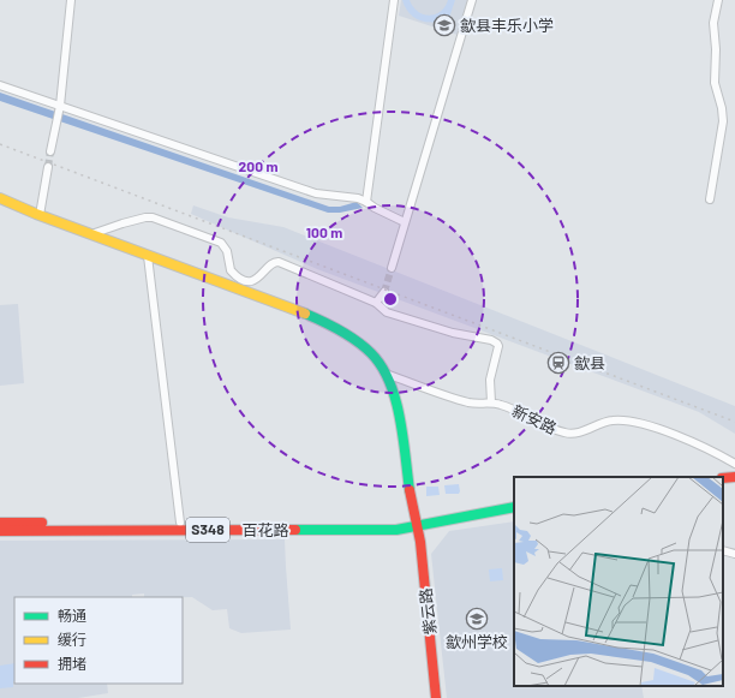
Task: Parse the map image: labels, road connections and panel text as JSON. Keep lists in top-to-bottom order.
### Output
{
  "streets": {
    "main road": ["S348", "百花路", "紫云路"],
    "street": ["新安路"]
  },
  "crossings": [
    ["新安路", "紫云路"],
    ["百花路", "紫云路"]
  ],
  "places": {
    "school or university": ["歙县丰乐小学", "歙州学校"],
    "station": ["歙县"]
  },
  "legend": ["畅通", "缓行", "拥堵"],
  "rings": ["200 m", "100 m"]
}
